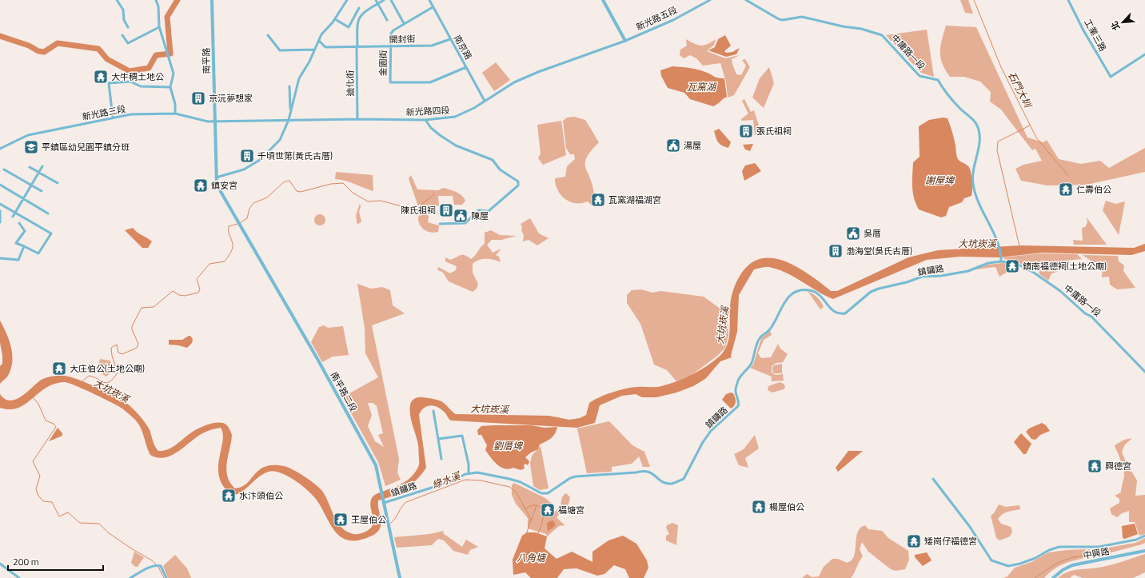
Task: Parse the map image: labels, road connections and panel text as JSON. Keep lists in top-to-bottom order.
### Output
{
  "streets": {
    "street": [
      "新光路五段",
      "工業三路",
      "開封街",
      "南京路",
      "中庸路一段",
      "南平路",
      "金園街",
      "迪化街",
      "新光路四段",
      "新光路三段",
      "鎮鏞路",
      "南平路二段",
      "中興路"
    ]
  },
  "crossings": [
    ["新光路五段", "新光路四段"],
    ["開封街", "南京路"],
    ["開封街", "金園街"],
    ["開封街", "迪化街"],
    ["南京路", "金園街"],
    ["南京路", "新光路四段"],
    ["中庸路一段", "鎮鏞路"],
    ["南平路", "新光路四段"],
    ["南平路", "新光路三段"],
    ["迪化街", "新光路四段"],
    ["新光路四段", "新光路三段"],
    ["鎮鏞路", "南平路二段"]
  ],
  "water": [
    "瓦窯湖",
    "石門大圳",
    "謝屋埤",
    "大坑崁溪",
    "劉厝埤",
    "綠水溪",
    "八角塘"
  ],
  "places": {
    "temple": [
      "大牛稠土地公",
      "鎮安宮",
      "仁壽伯公",
      "瓦窯湖福湖宮",
      "鎮南福德祠(土地公廟)",
      "大庄伯公(土地公廟)",
      "興德宮",
      "水汴頭伯公",
      "楊屋伯公",
      "福塘宮",
      "王屋伯公",
      "矮崗仔福德宮"
    ],
    "building": [
      "京沅夢想家",
      "張氏祖祠",
      "千頃世第(黃氏古厝)",
      "陳氏祖祠",
      "渤海堂(吳氏古厝)"
    ],
    "public building": ["湯屋", "陳屋", "吳厝"],
    "school or university": ["平鎮區幼兒園平鎮分班"]
  },
  "scale_bar": "200 m",
  "north": "bottom left"
}
